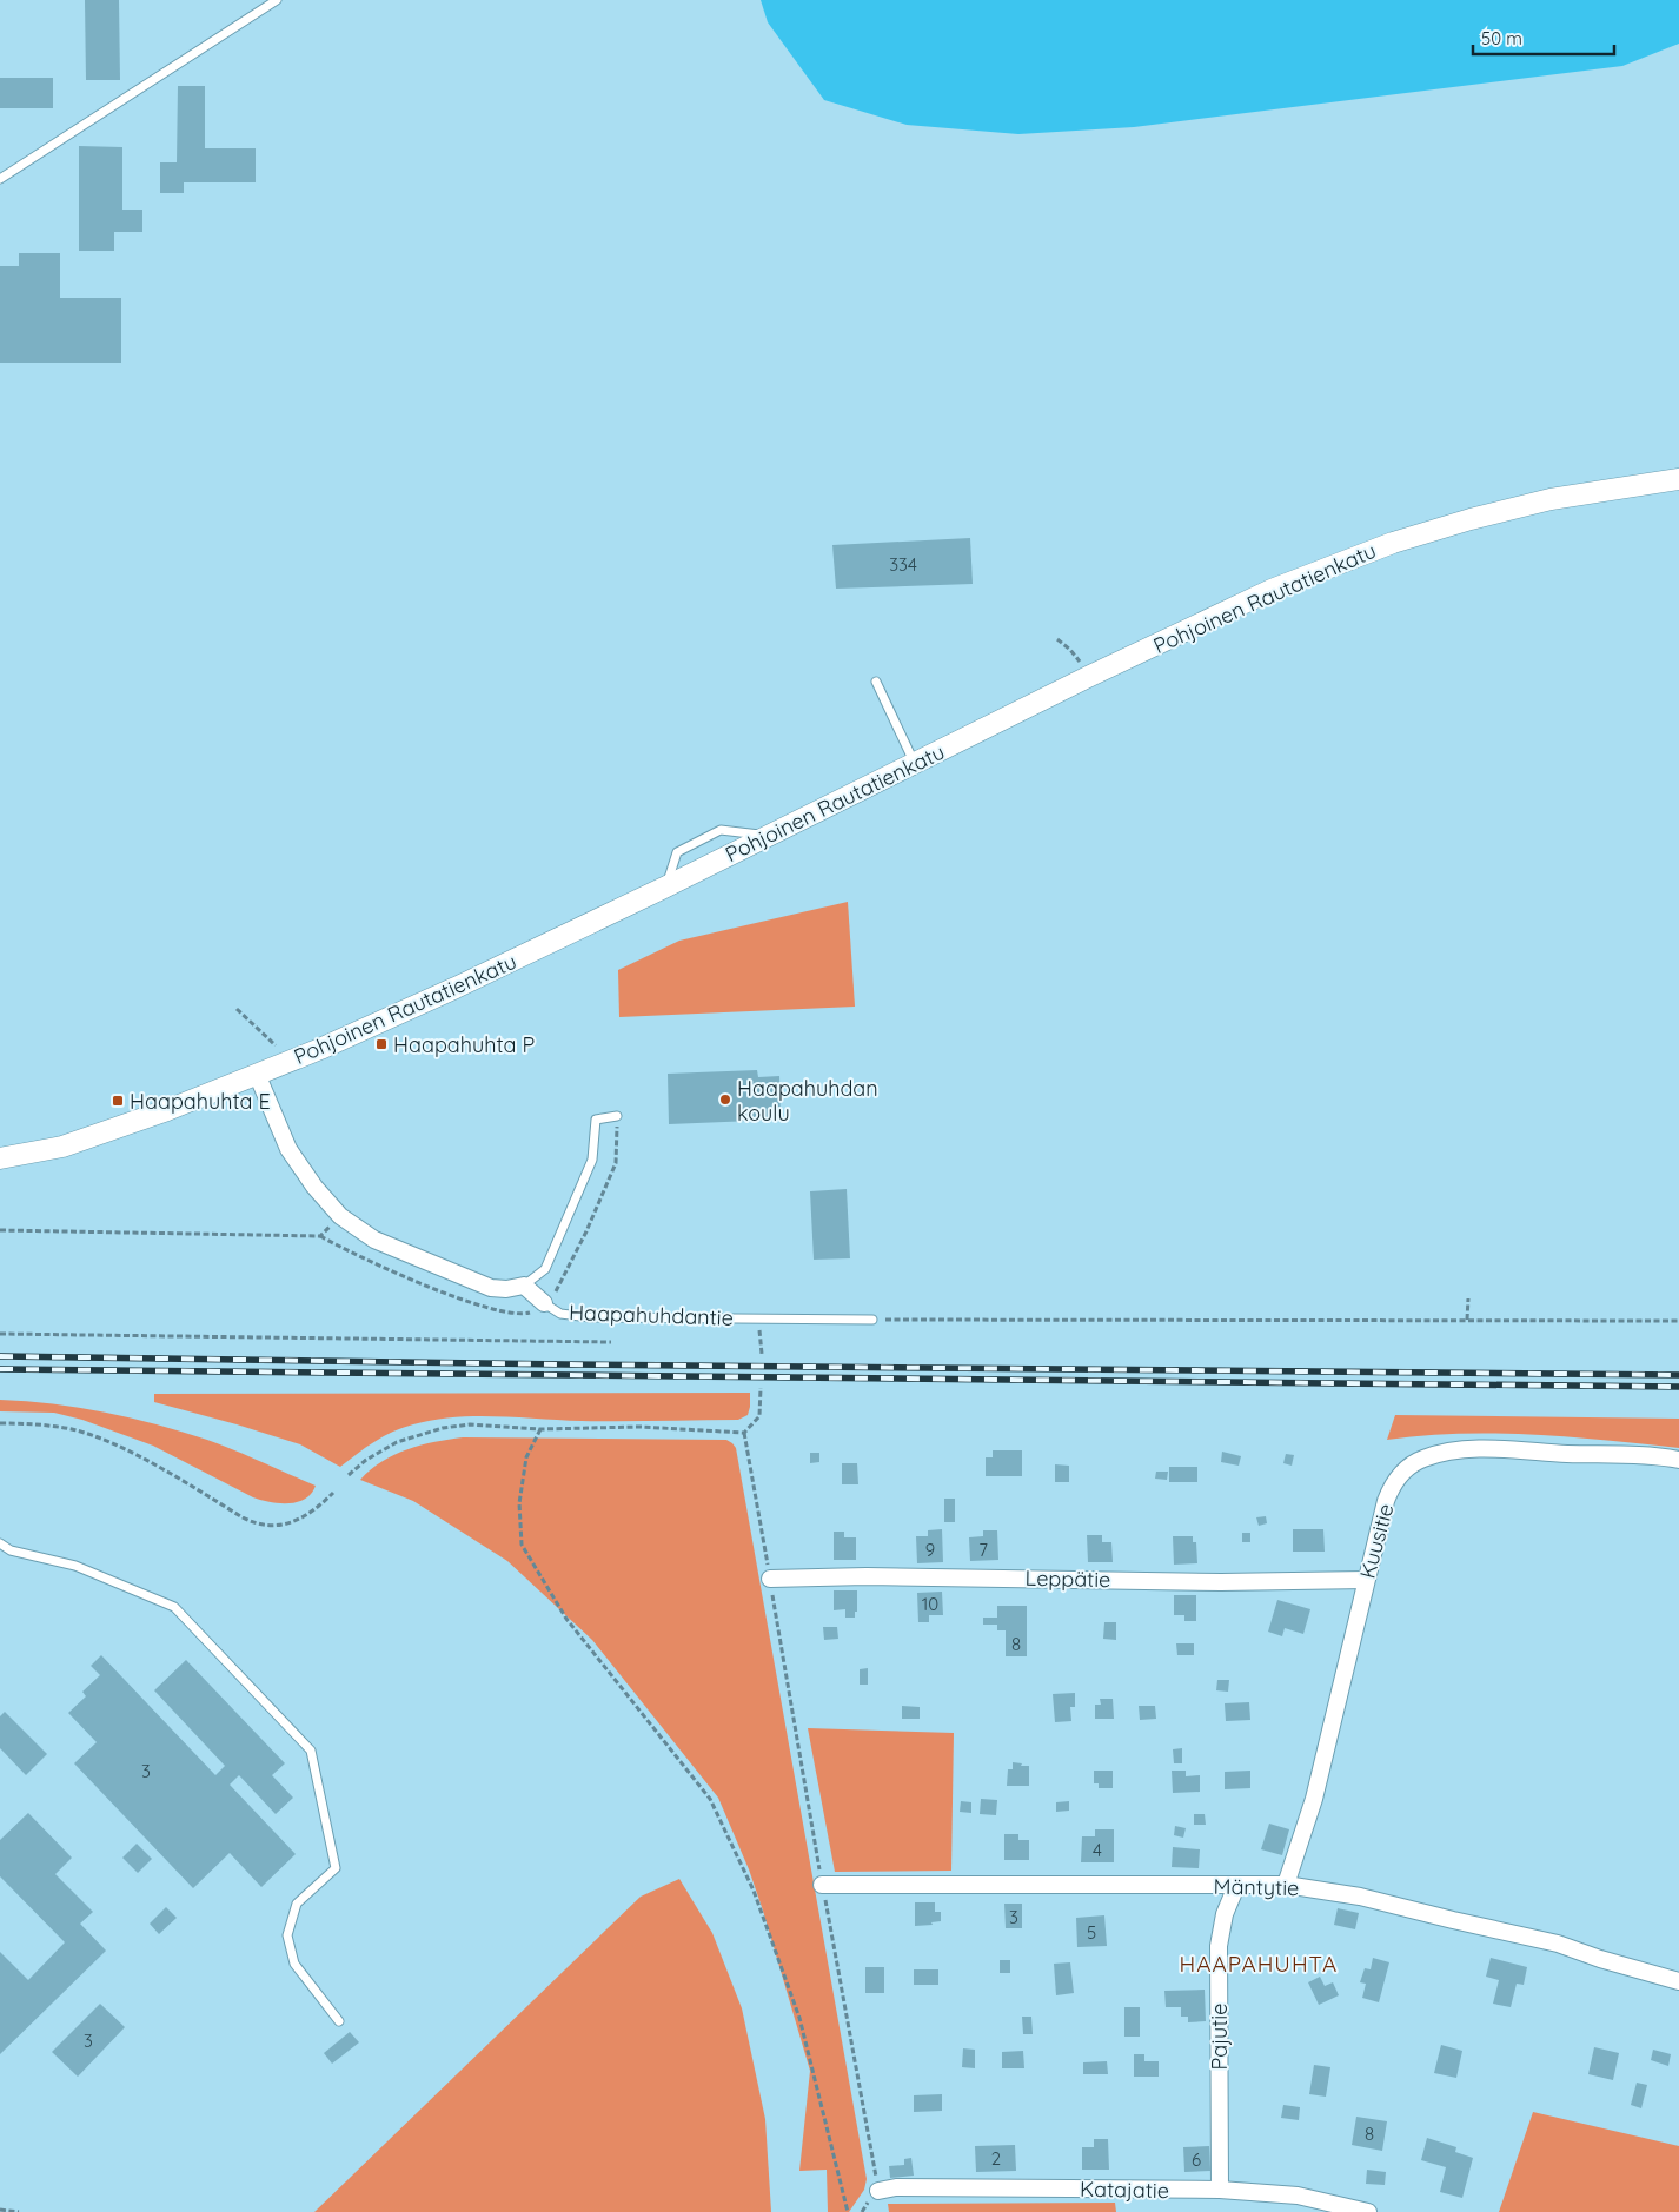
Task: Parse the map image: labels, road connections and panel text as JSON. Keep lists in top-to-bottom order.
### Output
{
  "streets": {
    "street": [
      "Pohjoinen Rautatienkatu",
      "Haapahuhdantie",
      "Kuusitie",
      "Leppätie",
      "Mäntytie",
      "Pajutie",
      "Katajatie"
    ]
  },
  "crossings": [
    ["Kuusitie", "Leppätie"],
    ["Kuusitie", "Mäntytie"],
    ["Mäntytie", "Pajutie"],
    ["Pajutie", "Katajatie"]
  ],
  "districts": ["HAAPAHUHTA"],
  "places": {
    "transit": ["Haapahuhta P", "Haapahuhta E"],
    "other": ["Haapahuhdan koulu"]
  },
  "house_numbers": [
    "334",
    "9",
    "7",
    "10",
    "8",
    "3",
    "4",
    "3",
    "5",
    "3",
    "8",
    "2",
    "6"
  ],
  "scale_bar": "50 m"
}
